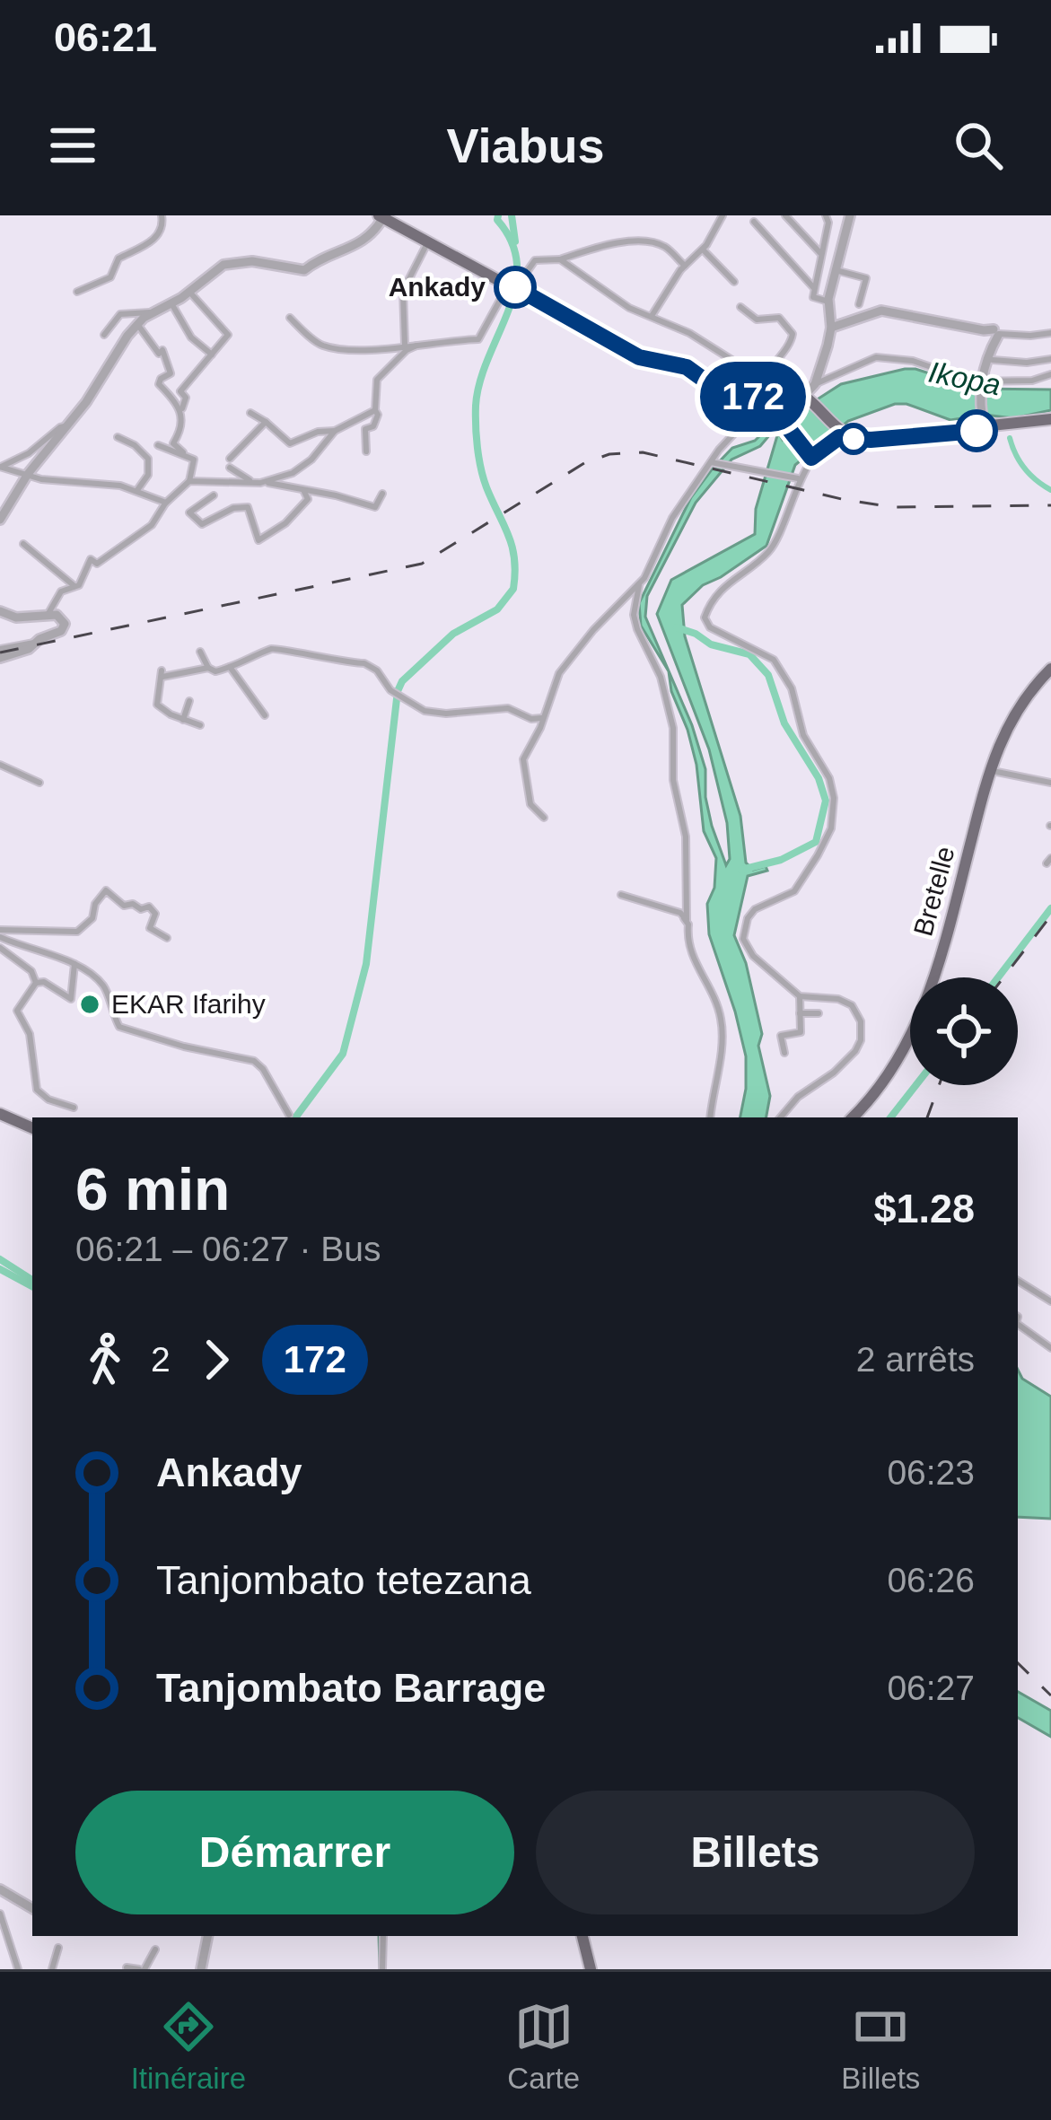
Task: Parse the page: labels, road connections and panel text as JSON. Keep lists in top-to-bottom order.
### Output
{
  "streets": {
    "main road": ["Bretelle"]
  },
  "water": ["Ikopa"],
  "places": ["Ankady", "EKAR Ifarihy"],
  "lines": ["bus line 172"],
  "page": {
    "status": "06:21",
    "header": "Viabus",
    "on_map": "172",
    "heading": ["6 min", "06:21 – 06:27 · Bus", "$1.28"],
    "legs": ["2", "172", "2 arrêts"],
    "list": [
      {
        "name": "Ankady",
        "value": "06:23"
      },
      {
        "name": "Tanjombato tetezana",
        "value": "06:26"
      },
      {
        "name": "Tanjombato Barrage",
        "value": "06:27"
      }
    ],
    "buttons": ["Démarrer", "Billets"],
    "tabs": ["Itinéraire", "Carte", "Billets"]
  }
}
